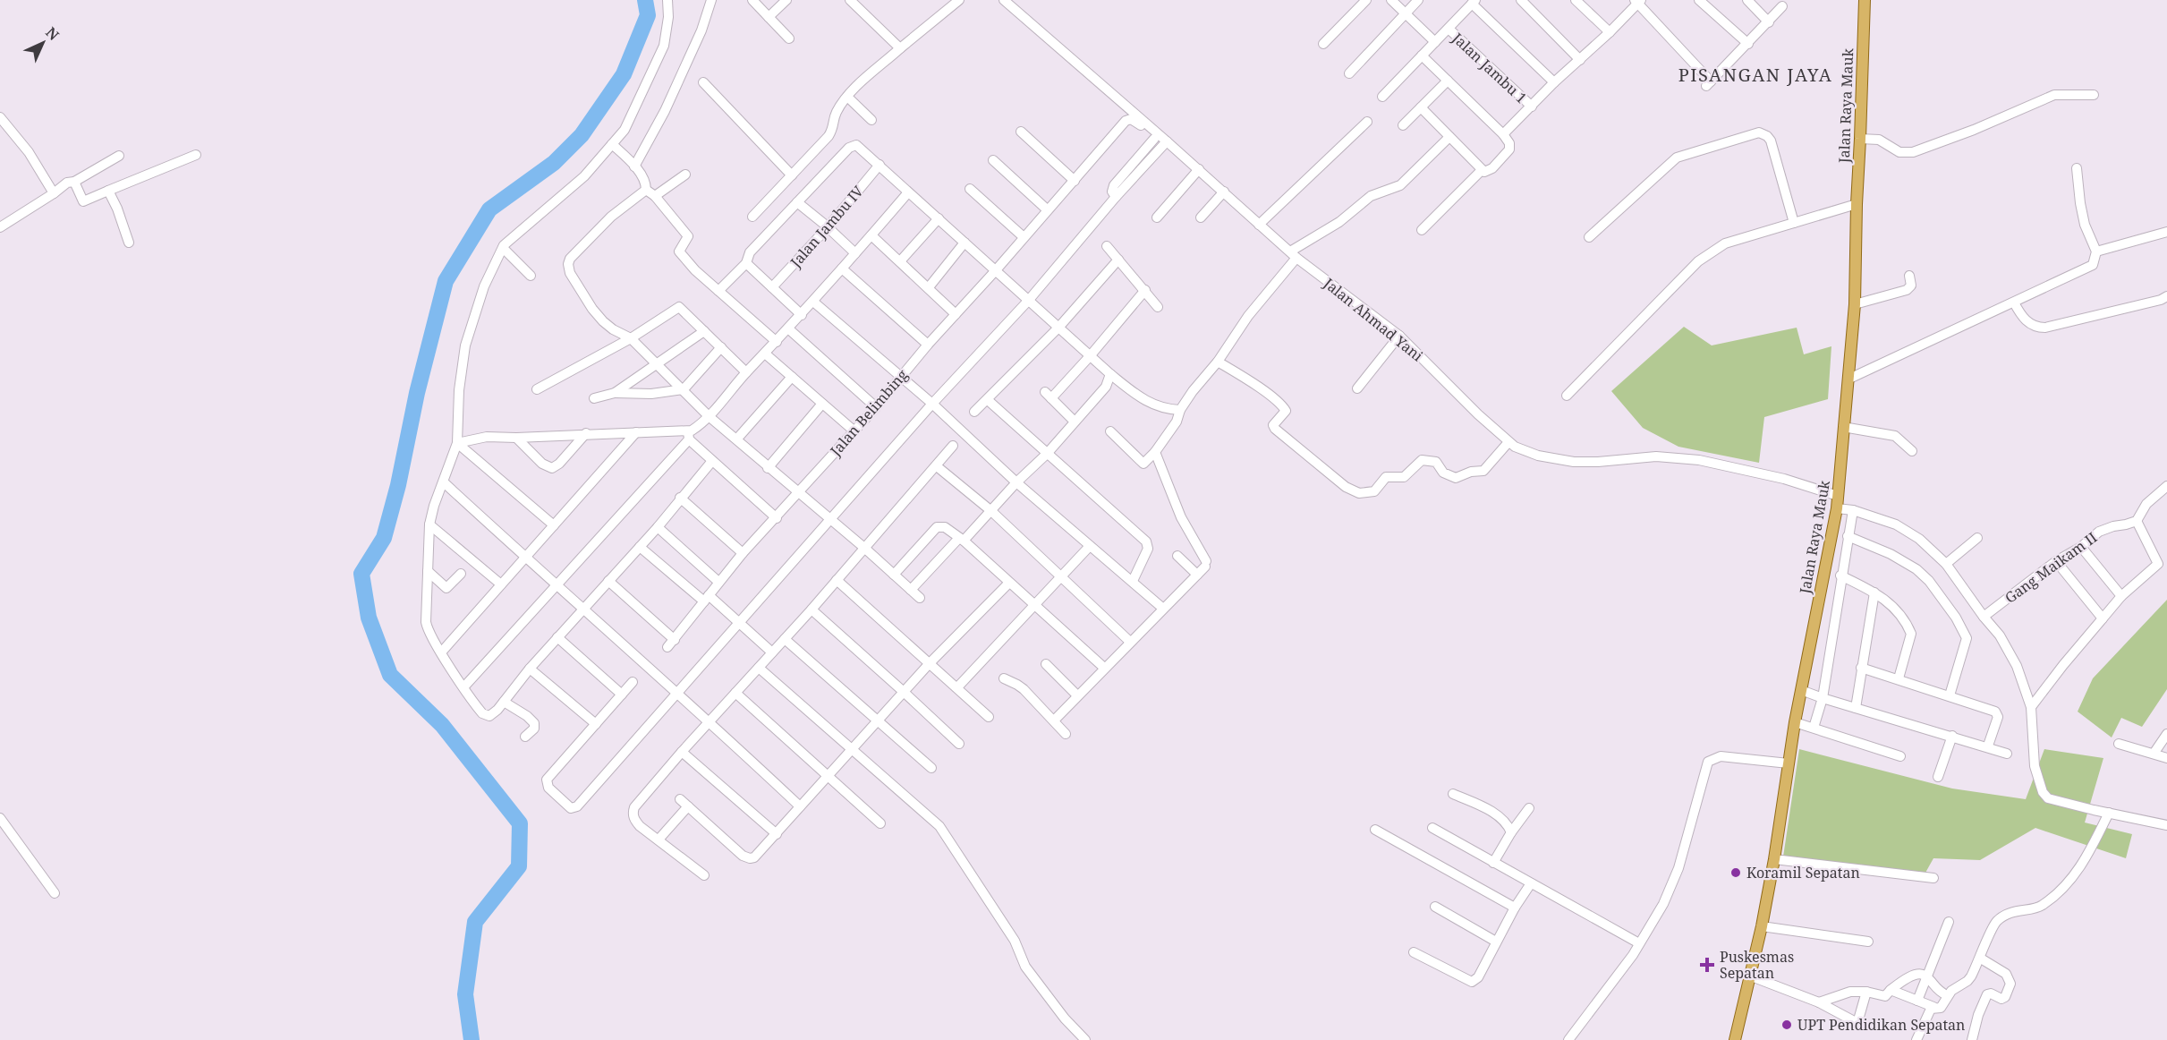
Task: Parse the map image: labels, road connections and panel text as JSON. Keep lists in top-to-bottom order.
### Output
{
  "streets": {
    "main road": ["Jalan Raya Mauk"],
    "street": [
      "Jalan Jambu 1",
      "Jalan Jambu IV",
      "Jalan Ahmad Yani",
      "Jalan Belimbing",
      "Gang Maikam II"
    ]
  },
  "crossings": [
    ["Jalan Raya Mauk", "Jalan Ahmad Yani"],
    ["Jalan Ahmad Yani", "Jalan Belimbing"]
  ],
  "districts": ["PISANGAN JAYA"],
  "places": {
    "other": ["Koramil Sepatan", "UPT Pendidikan Sepatan"],
    "health": ["Puskesmas Sepatan"]
  },
  "north": "top right"
}
